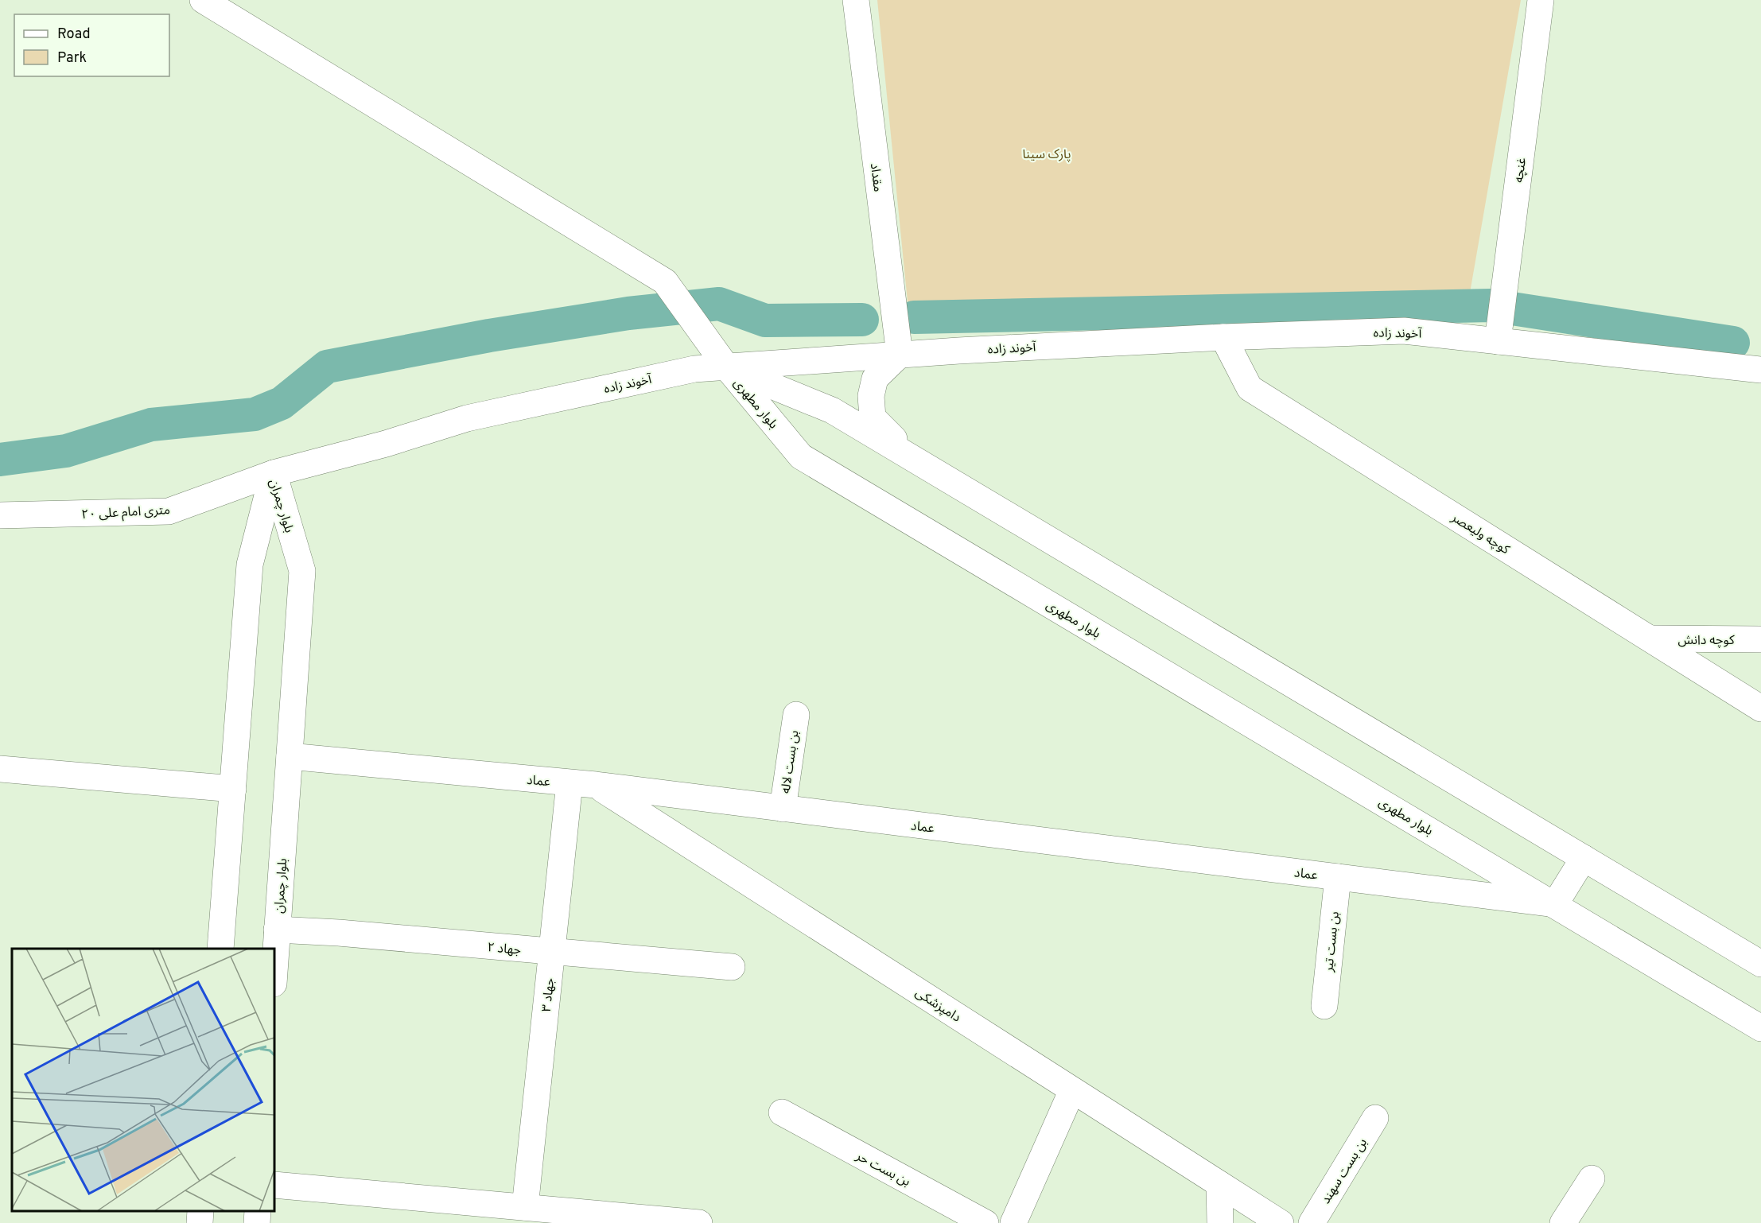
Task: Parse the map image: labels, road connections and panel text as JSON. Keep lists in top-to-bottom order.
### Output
{
  "streets": {
    "street": [
      "غنچه",
      "مقداد",
      "آخوند زاده",
      "بلوار مطهری",
      "بلوار چمران",
      "۲۰ متری امام علی",
      "کوچه ولیعصر",
      "کوچه دانش",
      "بن بست لاله",
      "عماد",
      "بن بست تیر",
      "جهاد ۲",
      "جهاد ۳",
      "دامپزشکی",
      "بن بست حر",
      "بن بست سهند"
    ]
  },
  "crossings": [
    ["غنچه", "آخوند زاده"],
    ["مقداد", "آخوند زاده"],
    ["آخوند زاده", "بلوار مطهری"],
    ["آخوند زاده", "بلوار چمران"],
    ["آخوند زاده", "۲۰ متری امام علی"],
    ["آخوند زاده", "کوچه ولیعصر"],
    ["بلوار مطهری", "عماد"],
    ["بلوار چمران", "۲۰ متری امام علی"],
    ["بلوار چمران", "عماد"],
    ["بلوار چمران", "جهاد ۲"],
    ["کوچه ولیعصر", "کوچه دانش"],
    ["بن بست لاله", "عماد"],
    ["عماد", "بن بست تیر"],
    ["عماد", "جهاد ۳"],
    ["عماد", "دامپزشکی"],
    ["جهاد ۲", "جهاد ۳"]
  ],
  "parks": ["پارک سینا"],
  "legend": ["Road", "Park"]
}
